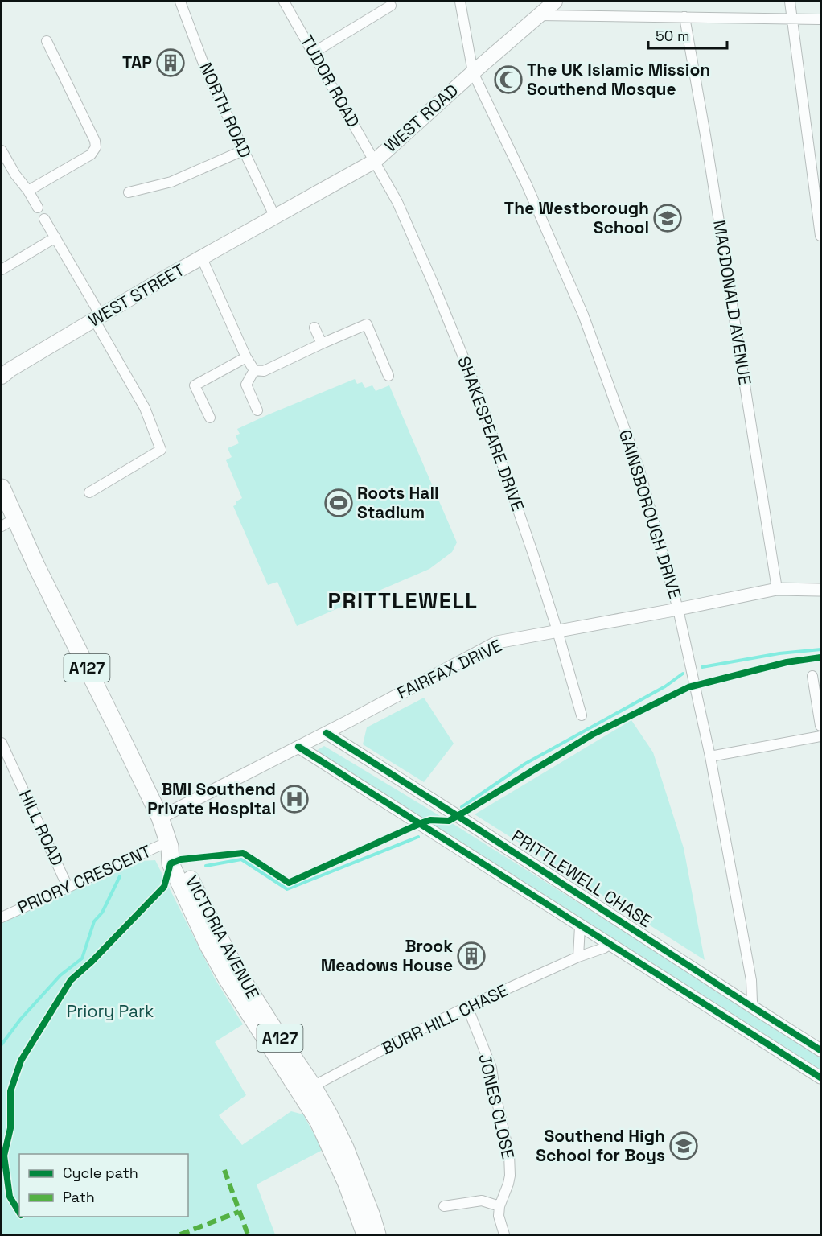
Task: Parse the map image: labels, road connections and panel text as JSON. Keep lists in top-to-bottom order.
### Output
{
  "streets": {
    "highway": ["A127", "VICTORIA AVENUE"],
    "main road": ["WEST ROAD", "WEST STREET"],
    "street": [
      "TUDOR ROAD",
      "NORTH ROAD",
      "MACDONALD AVENUE",
      "SHAKESPEARE DRIVE",
      "GAINSBOROUGH DRIVE",
      "FAIRFAX DRIVE",
      "HILL ROAD",
      "PRITTLEWELL CHASE",
      "PRIORY CRESCENT",
      "BURR HILL CHASE",
      "JONES CLOSE"
    ]
  },
  "crossings": [
    ["TUDOR ROAD", "WEST ROAD"],
    ["TUDOR ROAD", "SHAKESPEARE DRIVE"],
    ["NORTH ROAD", "WEST ROAD"],
    ["NORTH ROAD", "WEST STREET"],
    ["WEST ROAD", "WEST STREET"],
    ["WEST ROAD", "SHAKESPEARE DRIVE"],
    ["WEST ROAD", "GAINSBOROUGH DRIVE"],
    ["MACDONALD AVENUE", "FAIRFAX DRIVE"],
    ["SHAKESPEARE DRIVE", "FAIRFAX DRIVE"],
    ["GAINSBOROUGH DRIVE", "FAIRFAX DRIVE"],
    ["GAINSBOROUGH DRIVE", "PRITTLEWELL CHASE"],
    ["FAIRFAX DRIVE", "PRITTLEWELL CHASE"],
    ["FAIRFAX DRIVE", "VICTORIA AVENUE"],
    ["HILL ROAD", "PRIORY CRESCENT"],
    ["PRIORY CRESCENT", "VICTORIA AVENUE"],
    ["VICTORIA AVENUE", "BURR HILL CHASE"],
    ["BURR HILL CHASE", "JONES CLOSE"]
  ],
  "districts": ["PRITTLEWELL"],
  "parks": ["Priory Park"],
  "places": {
    "building": ["TAP", "Brook Meadows House"],
    "mosque": ["The UK Islamic Mission Southend Mosque"],
    "school or university": ["The Westborough School", "Southend High School for Boys"],
    "sports": ["Roots Hall Stadium"],
    "hospital": ["BMI Southend Private Hospital"]
  },
  "legend": ["Cycle path", "Path"],
  "scale_bar": "50 m"
}
